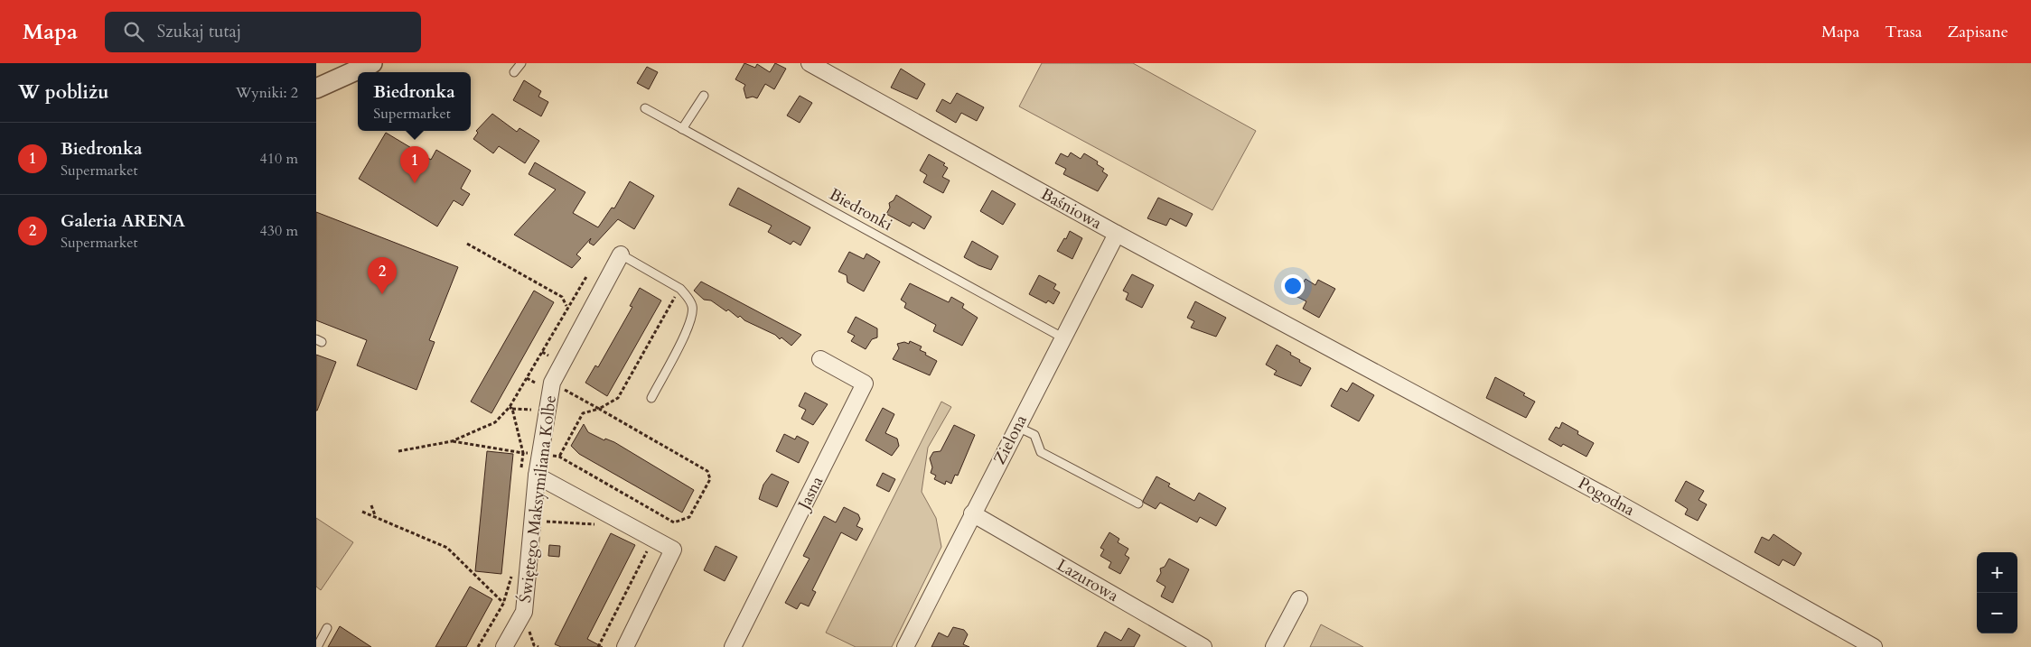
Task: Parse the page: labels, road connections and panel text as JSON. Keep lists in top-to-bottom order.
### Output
{
  "streets": {
    "street": [
      "Baśniowa",
      "Zielona",
      "Jasna",
      "Pogodna",
      "Świętego Maksymiliana Kolbe",
      "Lazurowa"
    ],
    "lane": ["Biedronki"]
  },
  "crossings": [
    ["Baśniowa", "Zielona"],
    ["Baśniowa", "Pogodna"],
    ["Biedronki", "Zielona"],
    ["Zielona", "Lazurowa"]
  ],
  "page": {
    "header": "Mapa",
    "search": "Szukaj tutaj",
    "nav": ["Mapa", "Trasa", "Zapisane"],
    "heading": ["W pobliżu", "Wyniki: 2"],
    "popup": ["Biedronka", "Supermarket"],
    "list": [
      {
        "mark": "1",
        "name": "Biedronka",
        "note": "Supermarket",
        "value": "410 m"
      },
      {
        "mark": "2",
        "name": "Galeria ARENA",
        "note": "Supermarket",
        "value": "430 m"
      }
    ],
    "pins": ["1", "2"],
    "map_buttons": ["+", "−"]
  }
}
